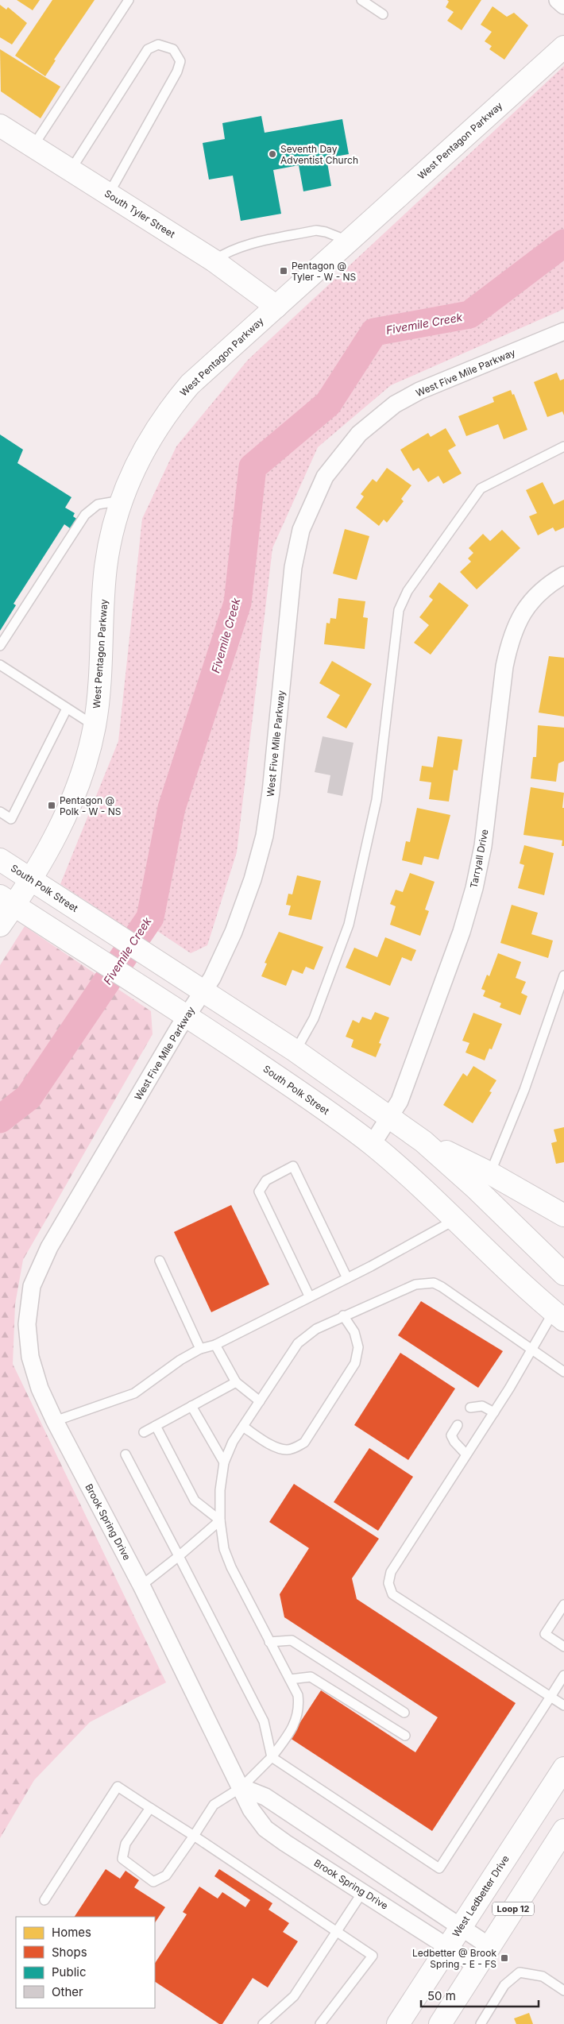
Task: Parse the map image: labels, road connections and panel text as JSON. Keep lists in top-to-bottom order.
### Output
{
  "streets": {
    "main road": [
      "West Pentagon Parkway",
      "South Tyler Street",
      "South Polk Street",
      "West Ledbetter Drive",
      "Loop 12"
    ],
    "street": ["West Five Mile Parkway", "Tarryall Drive", "Brook Spring Drive"]
  },
  "crossings": [
    ["West Pentagon Parkway", "South Tyler Street"],
    ["West Pentagon Parkway", "South Polk Street"],
    ["West Five Mile Parkway", "South Polk Street"],
    ["West Five Mile Parkway", "Brook Spring Drive"],
    ["Tarryall Drive", "South Polk Street"],
    ["Brook Spring Drive", "West Ledbetter Drive"],
    ["Brook Spring Drive", "Loop 12"]
  ],
  "water": ["Fivemile Creek"],
  "places": {
    "other": ["Seventh Day Adventist Church"],
    "transit": ["Pentagon @ Tyler - W - NS", "Pentagon @ Polk - W - NS", "Ledbetter @ Brook Spring - E - FS"]
  },
  "legend": [
    "Homes",
    "Shops",
    "Public",
    "Other"
  ],
  "scale_bar": "50 m"
}
